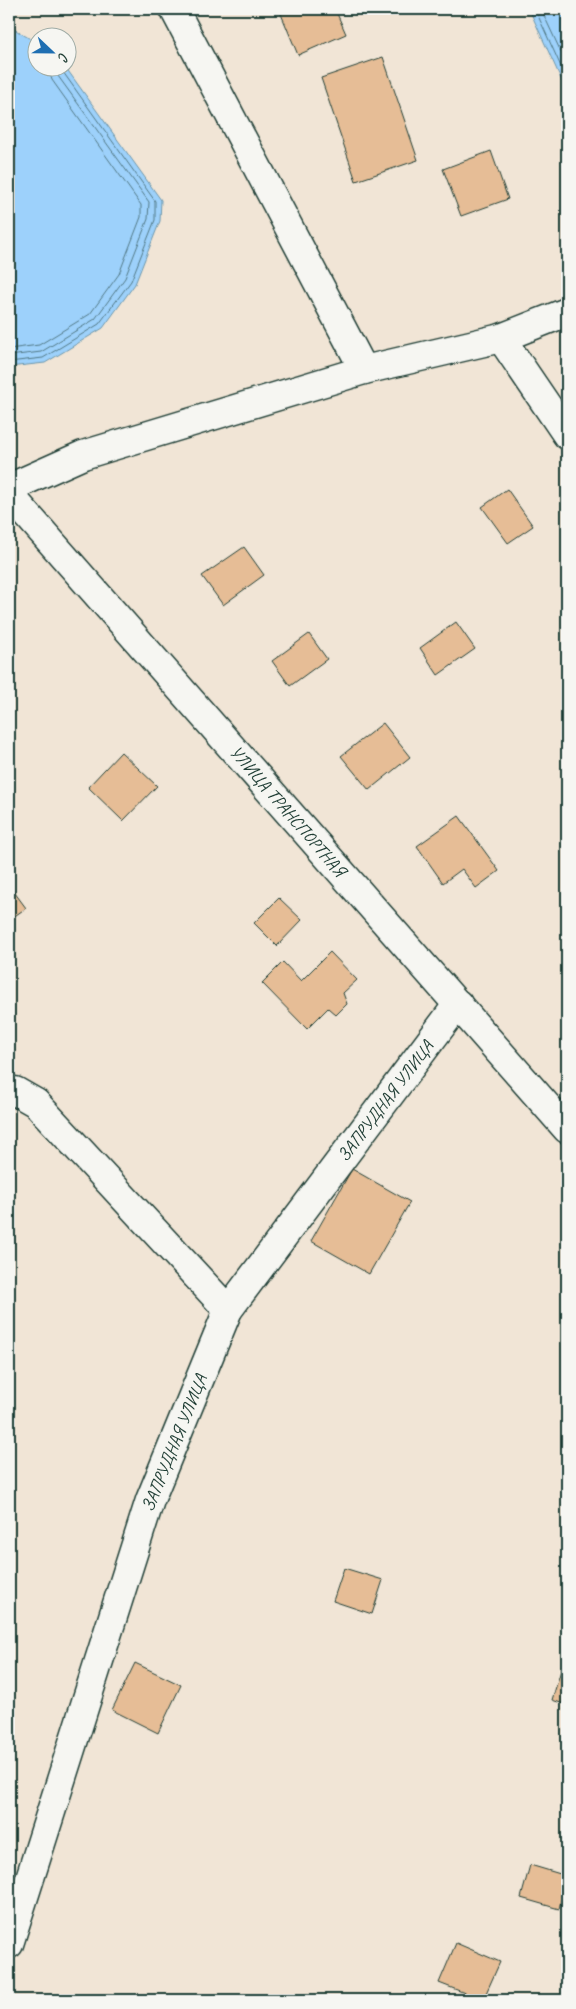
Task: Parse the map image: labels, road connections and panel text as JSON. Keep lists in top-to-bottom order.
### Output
{
  "streets": {
    "street": ["УЛИЦА ТРАНСПОРТНАЯ", "ЗАПРУДНАЯ УЛИЦА"]
  },
  "crossings": [
    ["УЛИЦА ТРАНСПОРТНАЯ", "ЗАПРУДНАЯ УЛИЦА"]
  ],
  "north": "right"
}
